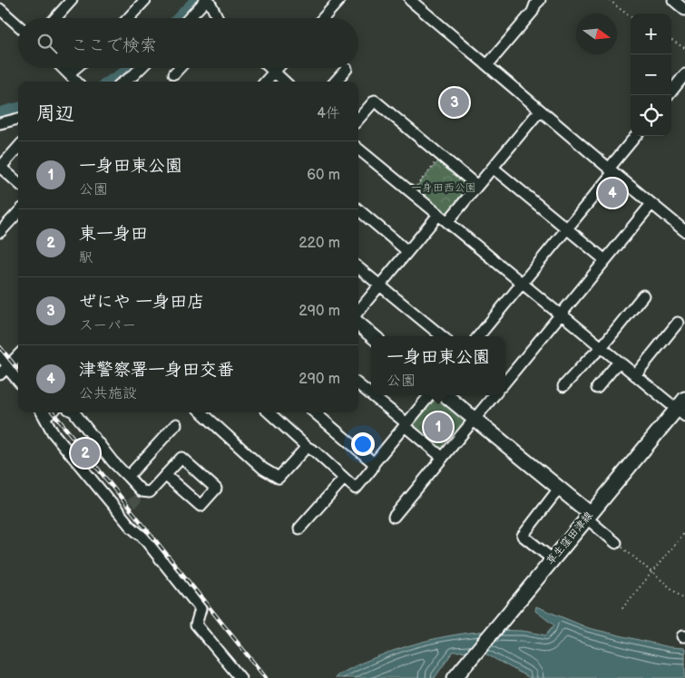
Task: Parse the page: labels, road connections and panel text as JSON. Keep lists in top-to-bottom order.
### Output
{
  "streets": {
    "main road": ["草生窪田津線"]
  },
  "parks": ["一身田西公園"],
  "north": "right",
  "page": {
    "map_buttons": ["+", "−"],
    "search": "ここで検索",
    "heading": ["周辺", "4件"],
    "pins": [
      "3",
      "4",
      "1",
      "2"
    ],
    "list": [
      {
        "mark": "1",
        "name": "一身田東公園",
        "note": "公園",
        "value": "60 m"
      },
      {
        "mark": "2",
        "name": "東一身田",
        "note": "駅",
        "value": "220 m"
      },
      {
        "mark": "3",
        "name": "ぜにや 一身田店",
        "note": "スーパー",
        "value": "290 m"
      },
      {
        "mark": "4",
        "name": "津警察署一身田交番",
        "note": "公共施設",
        "value": "290 m"
      }
    ],
    "popup": ["一身田東公園", "公園"]
  }
}
